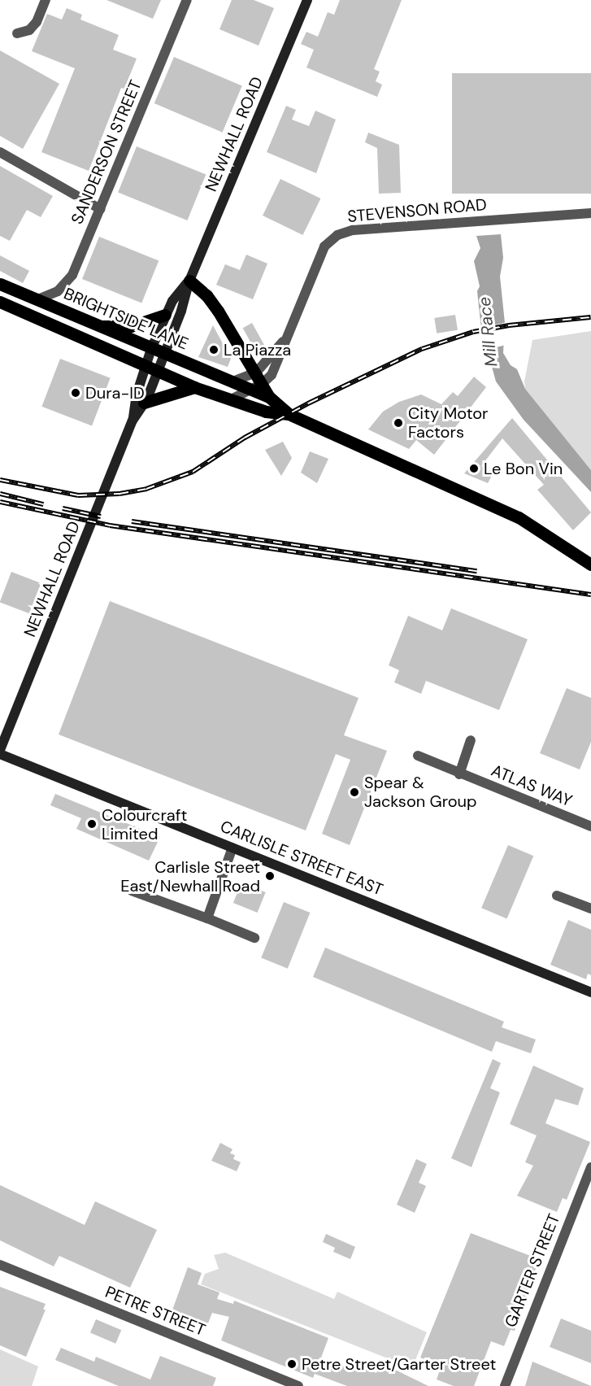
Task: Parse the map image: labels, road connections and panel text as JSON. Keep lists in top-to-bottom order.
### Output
{
  "streets": {
    "main road": ["NEWHALL ROAD", "BRIGHTSIDE LANE", "CARLISLE STREET EAST"],
    "street": [
      "SANDERSON STREET",
      "STEVENSON ROAD",
      "ATLAS WAY",
      "GARTER STREET",
      "PETRE STREET"
    ]
  },
  "crossings": [
    ["NEWHALL ROAD", "BRIGHTSIDE LANE"],
    ["NEWHALL ROAD", "CARLISLE STREET EAST"],
    ["SANDERSON STREET", "BRIGHTSIDE LANE"],
    ["STEVENSON ROAD", "BRIGHTSIDE LANE"]
  ],
  "water": ["Mill Race"],
  "places": [
    "La Piazza",
    "Dura-ID",
    "City Motor Factors",
    "Le Bon Vin",
    "Spear & Jackson Group",
    "Colourcraft Limited",
    "Carlisle Street East/Newhall Road",
    "Petre Street/Garter Street"
  ]
}
